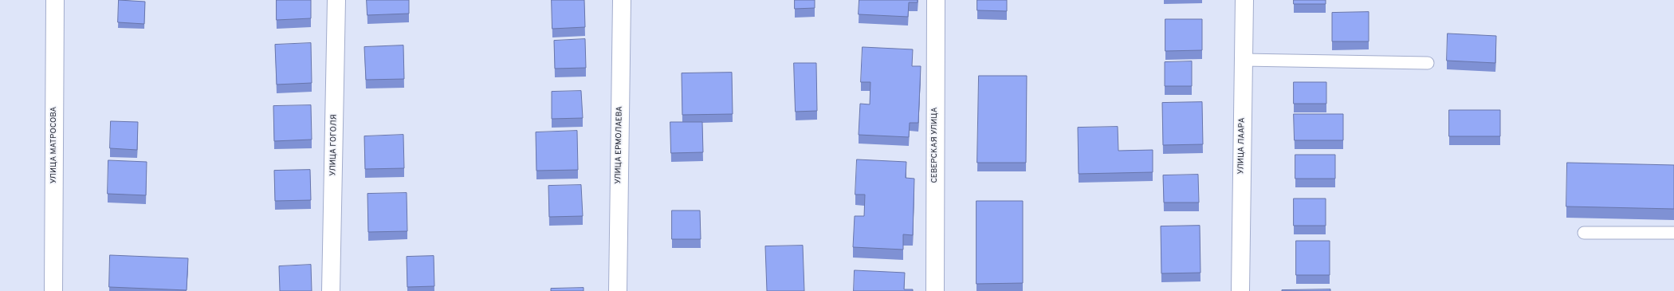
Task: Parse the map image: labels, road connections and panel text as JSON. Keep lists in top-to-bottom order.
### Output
{
  "streets": {
    "street": [
      "УЛИЦА МАТРОСОВА",
      "УЛИЦА ГОГОЛЯ",
      "УЛИЦА ЕРМОЛАЕВА",
      "СЕВЕРСКАЯ УЛИЦА",
      "УЛИЦА ЛААРА"
    ]
  }
}
